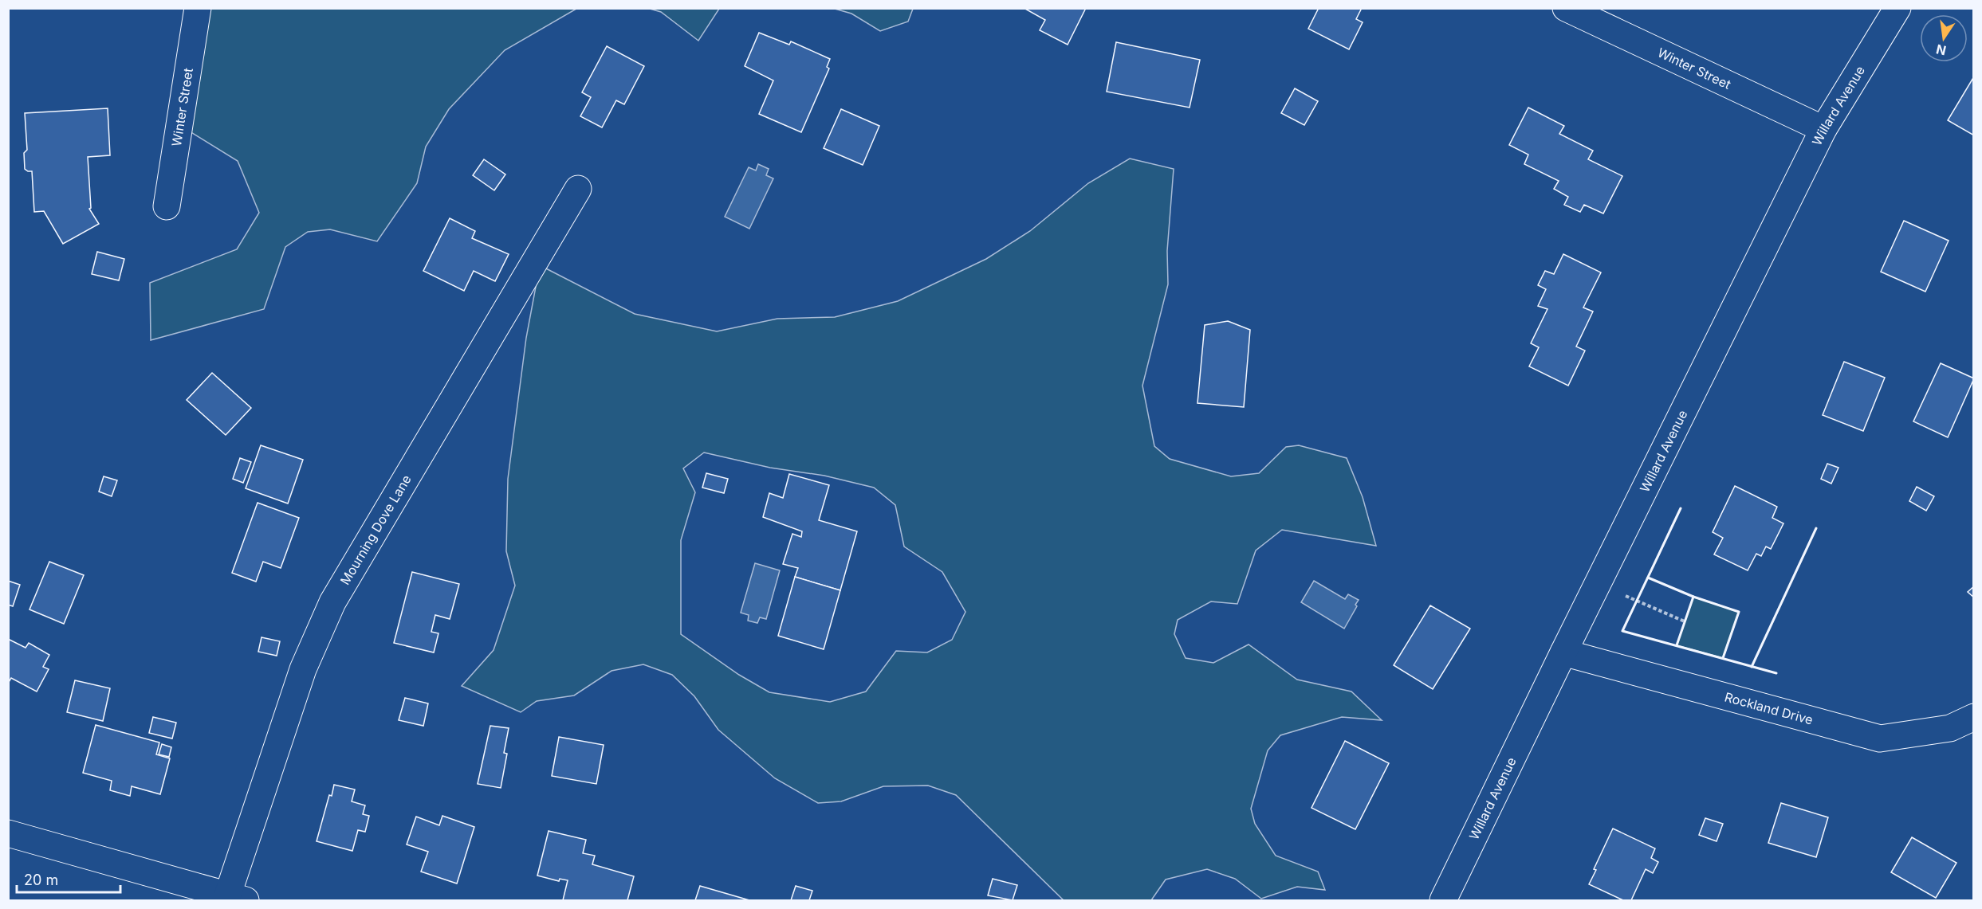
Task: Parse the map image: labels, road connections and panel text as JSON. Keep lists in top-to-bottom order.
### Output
{
  "streets": {
    "street": [
      "Winter Street",
      "Willard Avenue",
      "Mourning Dove Lane",
      "Rockland Drive"
    ]
  },
  "crossings": [
    ["Winter Street", "Willard Avenue"],
    ["Willard Avenue", "Rockland Drive"]
  ],
  "scale_bar": "20 m",
  "north": "bottom"
}
